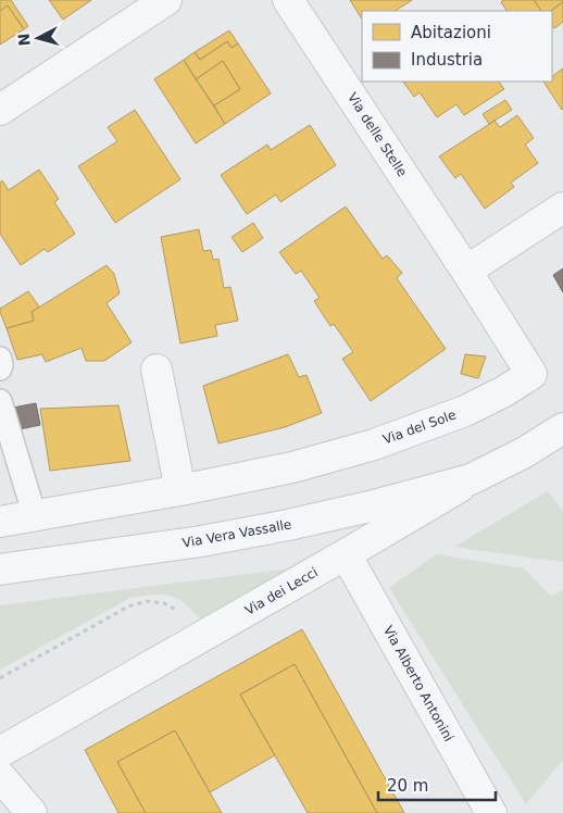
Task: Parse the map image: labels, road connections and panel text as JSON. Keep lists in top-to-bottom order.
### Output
{
  "streets": {
    "street": [
      "Via delle Stelle",
      "Via del Sole",
      "Via Vera Vassalle",
      "Via dei Lecci",
      "Via Alberto Antonini"
    ]
  },
  "crossings": [
    ["Via delle Stelle", "Via del Sole"],
    ["Via Vera Vassalle", "Via dei Lecci"],
    ["Via dei Lecci", "Via Alberto Antonini"]
  ],
  "legend": ["Abitazioni", "Industria"],
  "scale_bar": "20 m",
  "north": "left"
}
